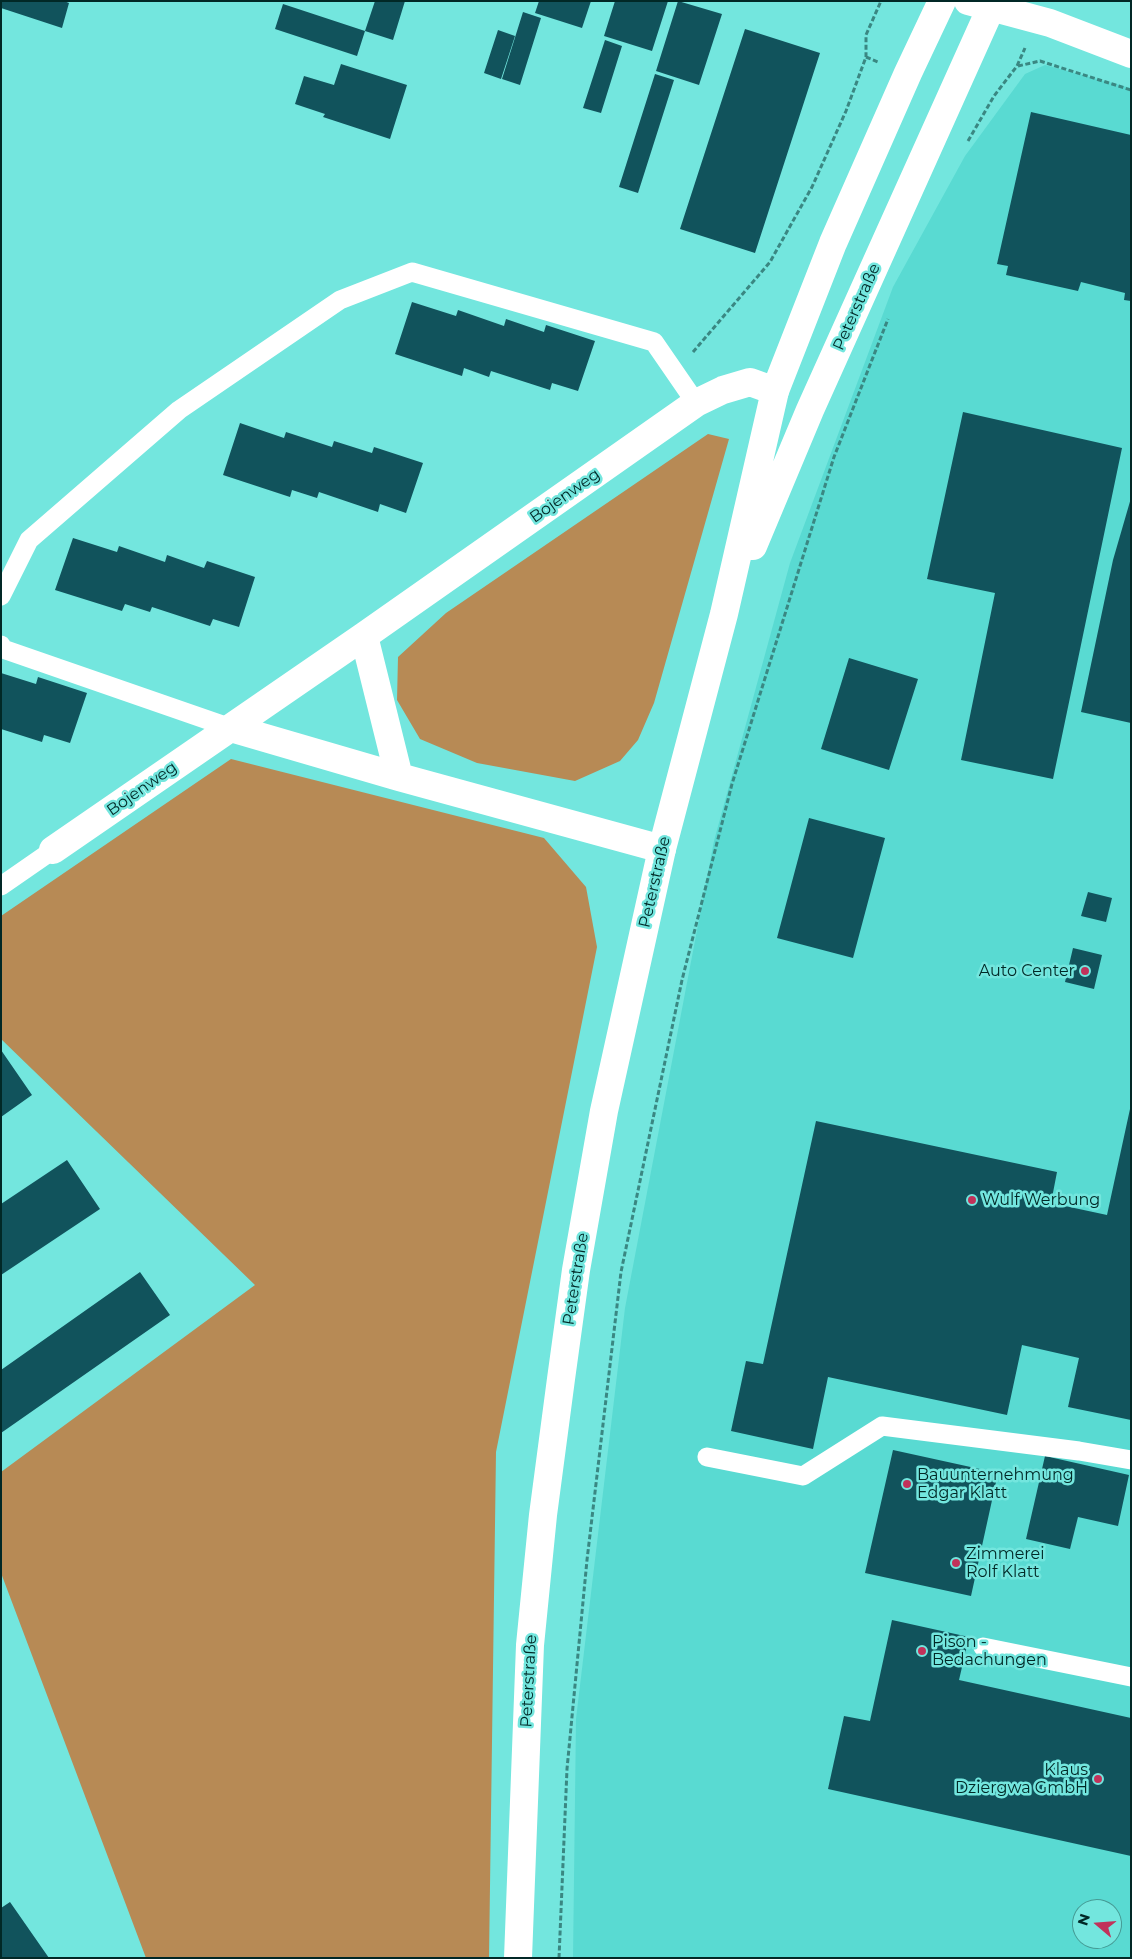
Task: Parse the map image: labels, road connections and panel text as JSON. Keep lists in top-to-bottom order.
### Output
{
  "streets": {
    "main road": ["Peterstraße", "Bojenweg"]
  },
  "crossings": [
    ["Peterstraße", "Bojenweg"]
  ],
  "places": [
    "Auto Center",
    "Wulf Werbung",
    "Bauunternehmung Edgar Klatt",
    "Zimmerei Rolf Klatt",
    "Pison - Bedachungen",
    "Klaus Dziergwa GmbH"
  ],
  "north": "left"
}
